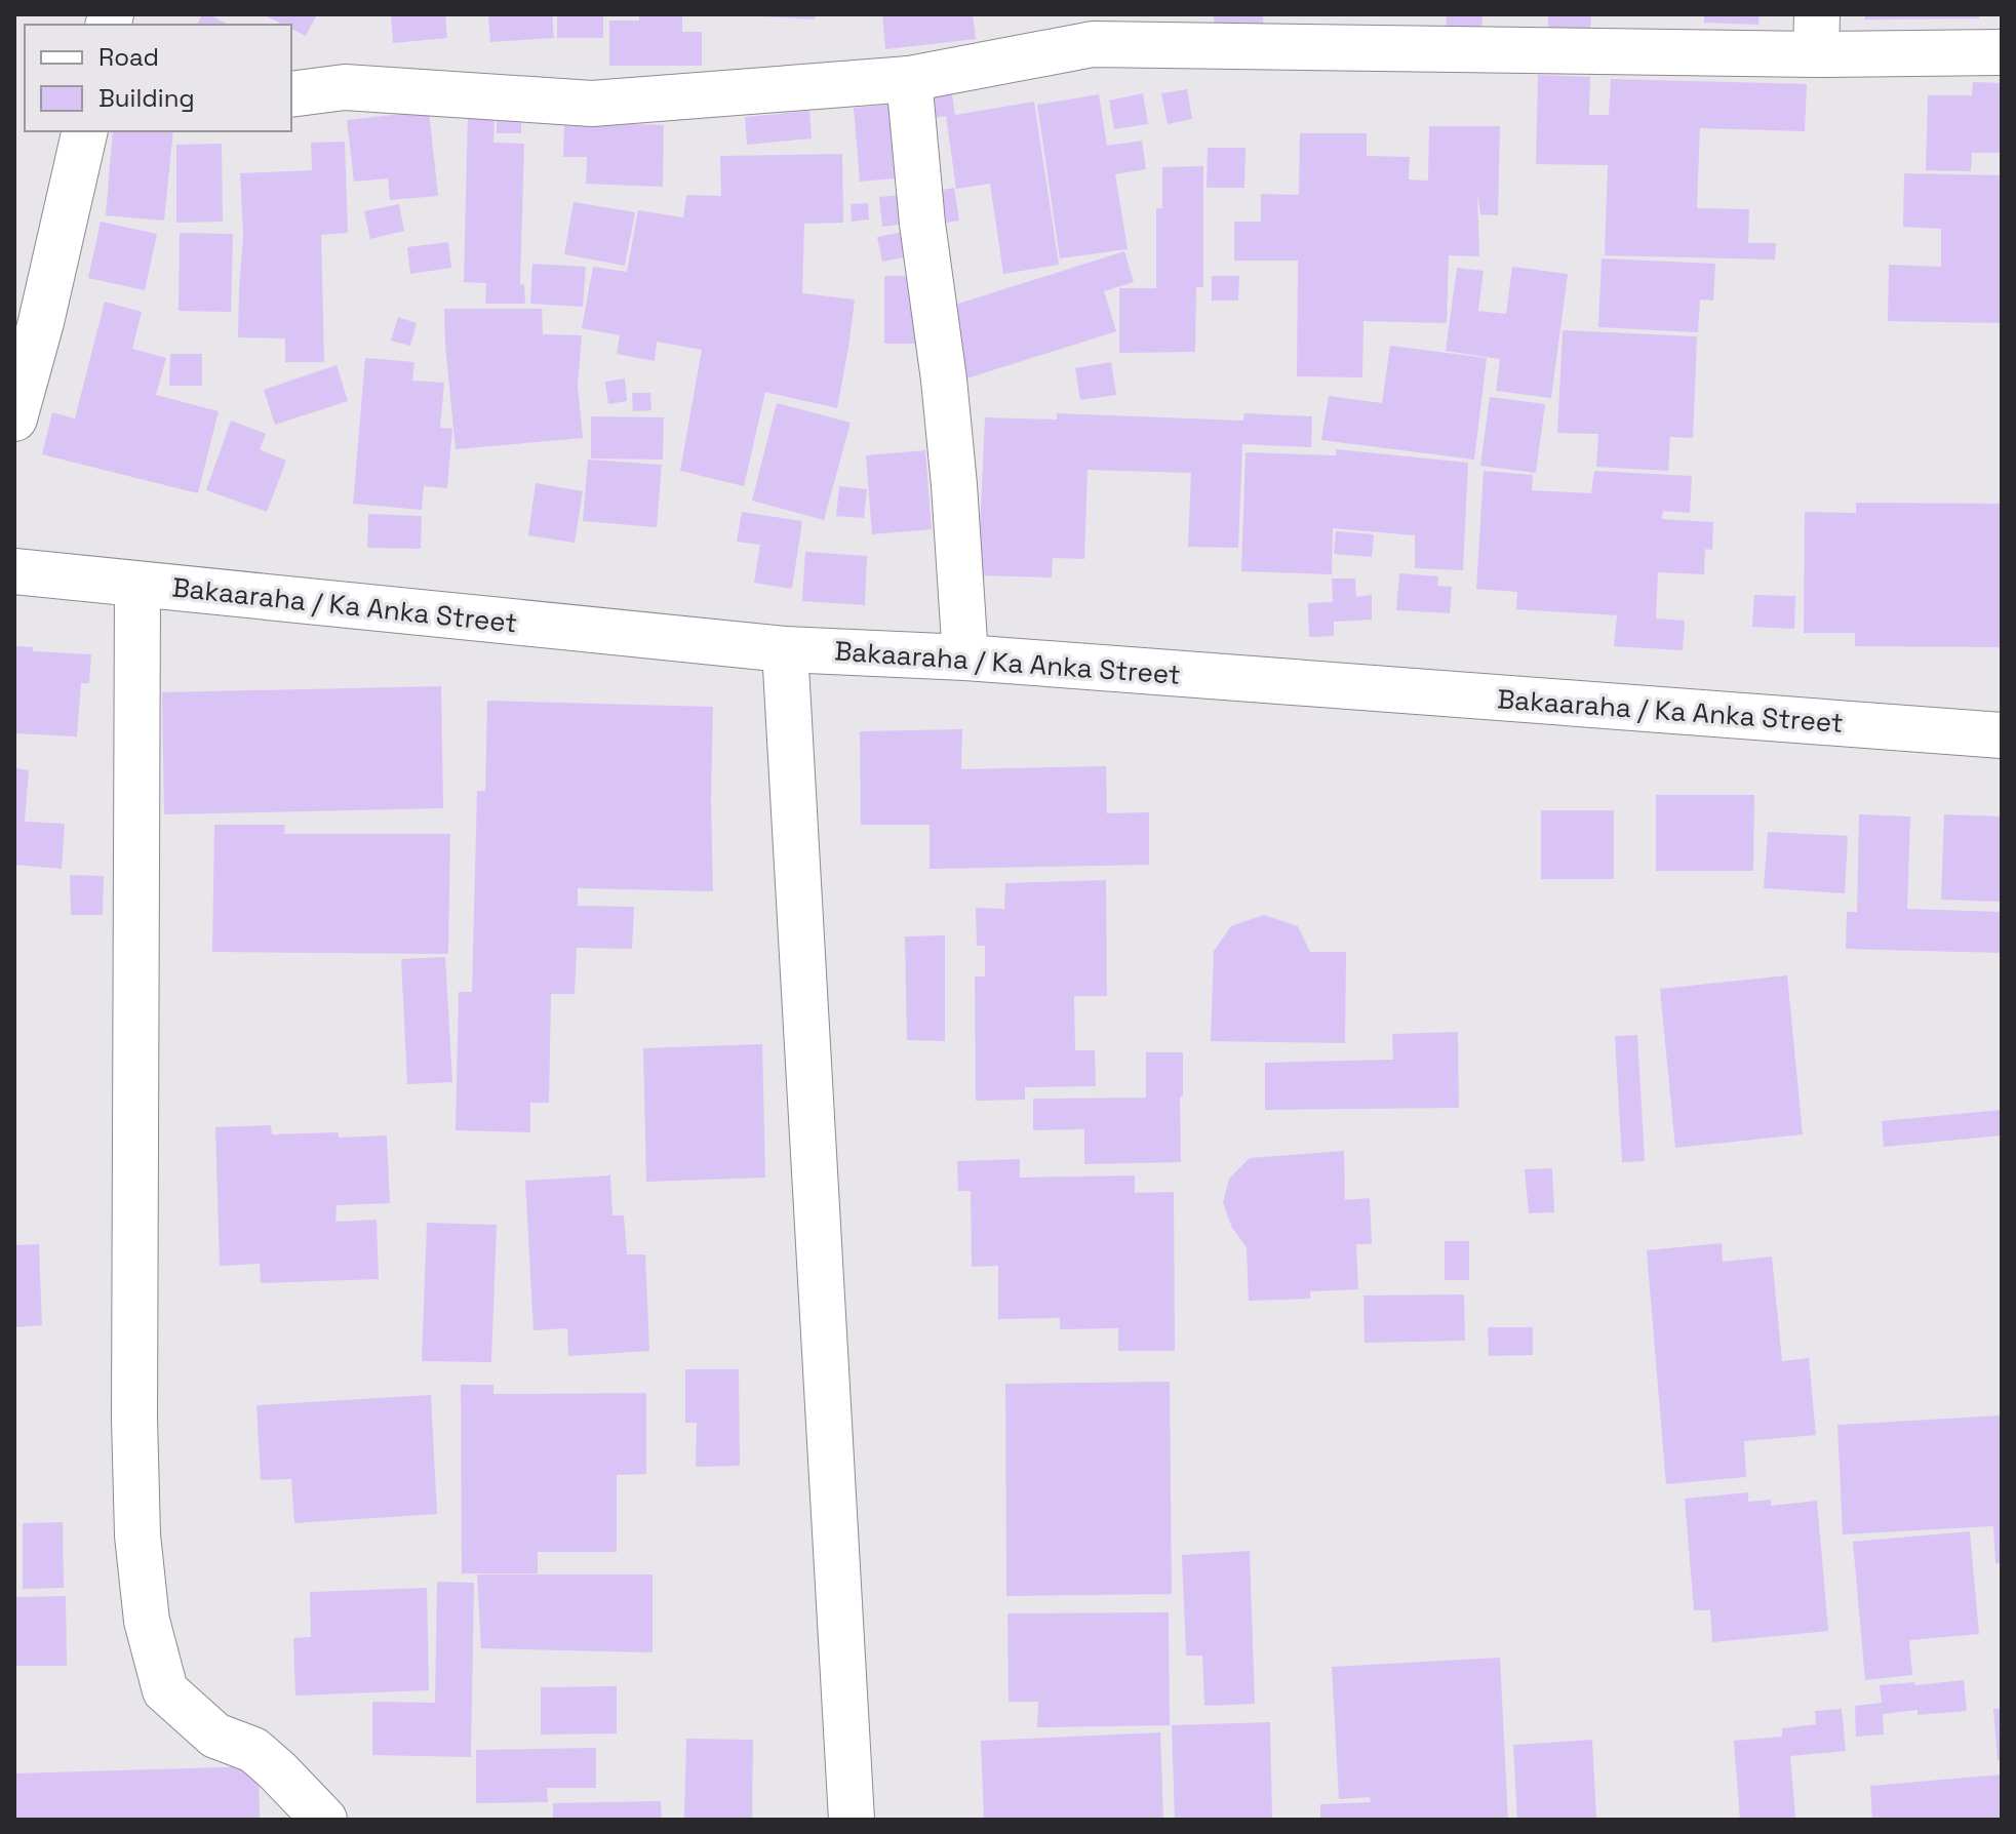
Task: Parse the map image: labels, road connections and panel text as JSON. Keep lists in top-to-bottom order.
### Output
{
  "streets": {
    "street": ["Bakaaraha / Ka Anka Street"]
  },
  "legend": ["Road", "Building"]
}
